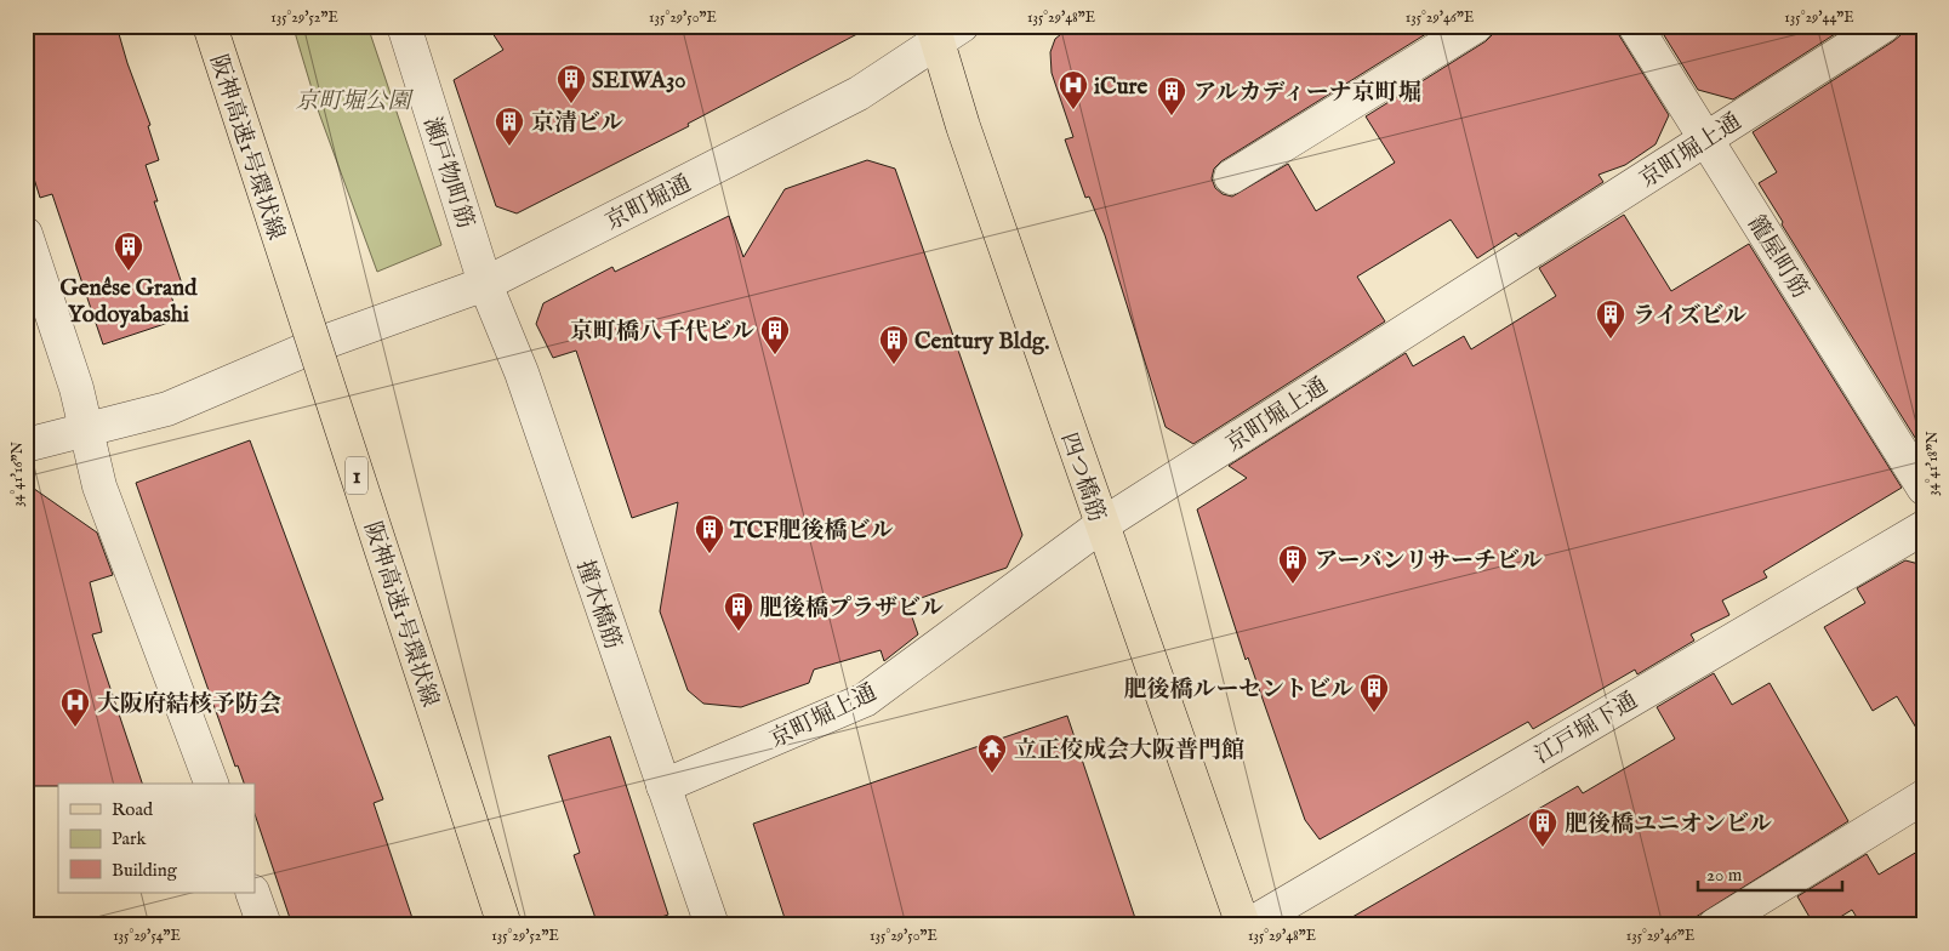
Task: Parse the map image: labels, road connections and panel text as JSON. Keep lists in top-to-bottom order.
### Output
{
  "streets": {
    "main road": ["阪神高速1号環状線", "1", "四つ橋筋"],
    "street": [
      "京町堀上通",
      "瀬戸物町筋",
      "京町堀通",
      "籠屋町筋",
      "撞木橋筋",
      "江戸堀下通"
    ]
  },
  "crossings": [
    ["京町堀上通", "籠屋町筋"],
    ["京町堀上通", "四つ橋筋"],
    ["京町堀上通", "撞木橋筋"],
    ["瀬戸物町筋", "京町堀通"],
    ["瀬戸物町筋", "撞木橋筋"],
    ["京町堀通", "四つ橋筋"],
    ["京町堀通", "撞木橋筋"],
    ["四つ橋筋", "江戸堀下通"]
  ],
  "parks": ["京町堀公園"],
  "places": {
    "building": [
      "SEIWA30",
      "アルカディーナ京町堀",
      "京清ビル",
      "Genêse Grand Yodoyabashi",
      "ライズビル",
      "京町橋八千代ビル",
      "Century Bldg.",
      "TCF肥後橋ビル",
      "アーバンリサーチビル",
      "肥後橋プラザビル",
      "肥後橋ルーセントビル",
      "肥後橋ユニオンビル"
    ],
    "hospital": ["iCure", "大阪府結核予防会"],
    "temple": ["立正佼成会大阪普門館"]
  },
  "legend": ["Road", "Park", "Building"],
  "scale_bar": "20 m",
  "coordinates": [
    "135°29'52\"E",
    "135°29'50\"E",
    "135°29'48\"E",
    "135°29'46\"E",
    "135°29'44\"E",
    "34°41'18\"N",
    "34°41'16\"N",
    "135°29'54\"E"
  ]
}
